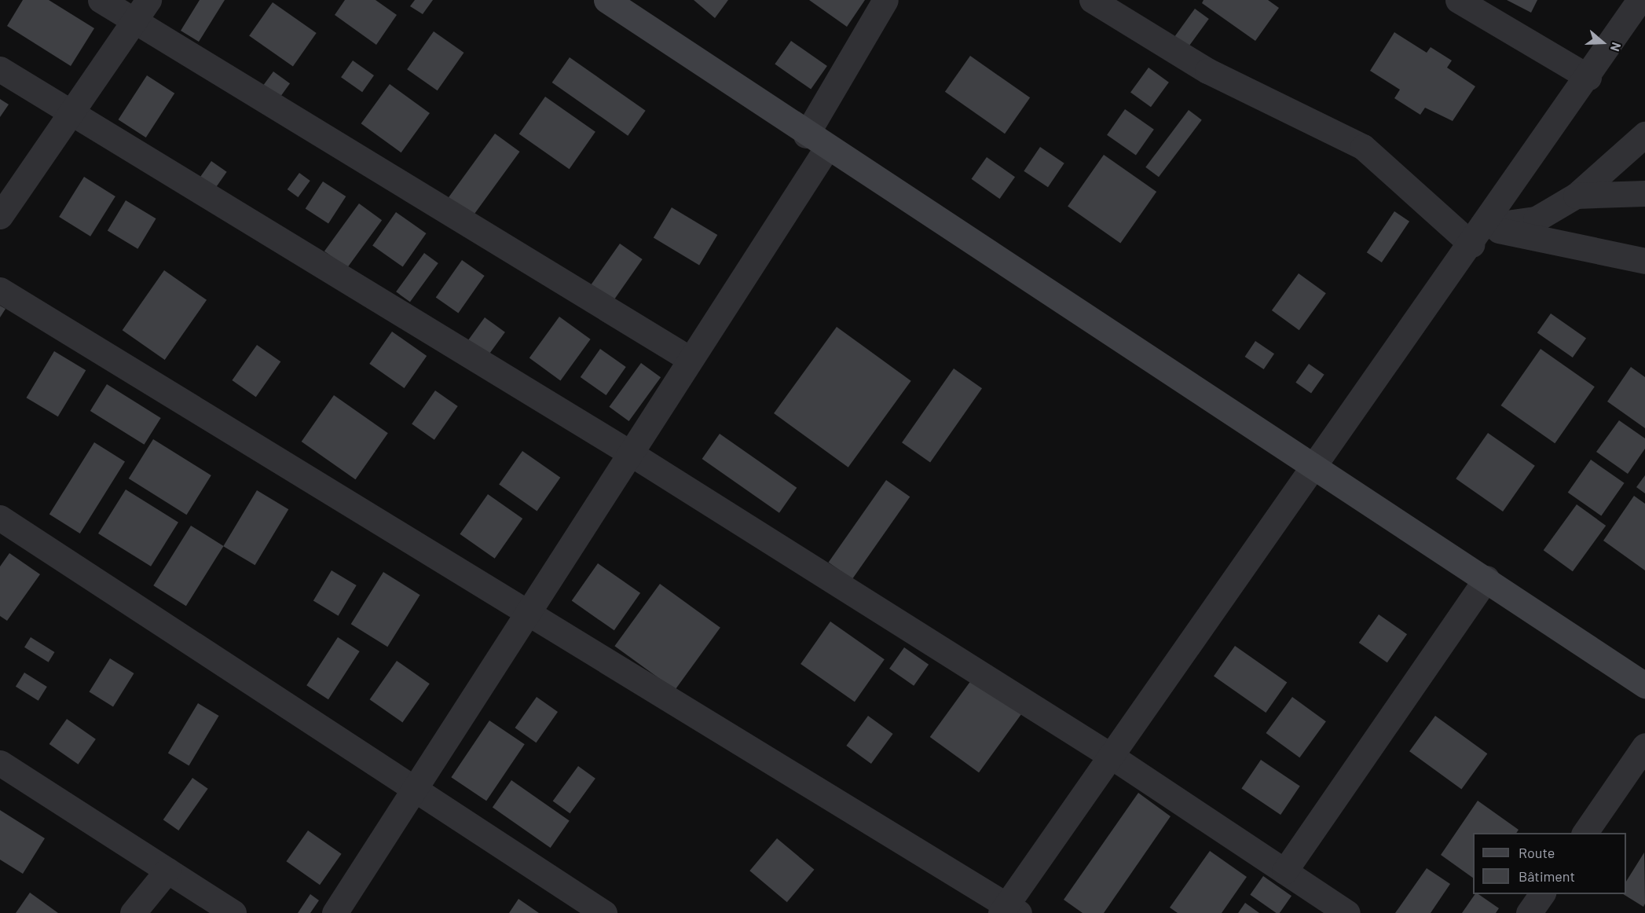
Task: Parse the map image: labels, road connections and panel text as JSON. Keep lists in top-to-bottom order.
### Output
{
  "legend": ["Route", "Bâtiment"],
  "north": "right"
}
